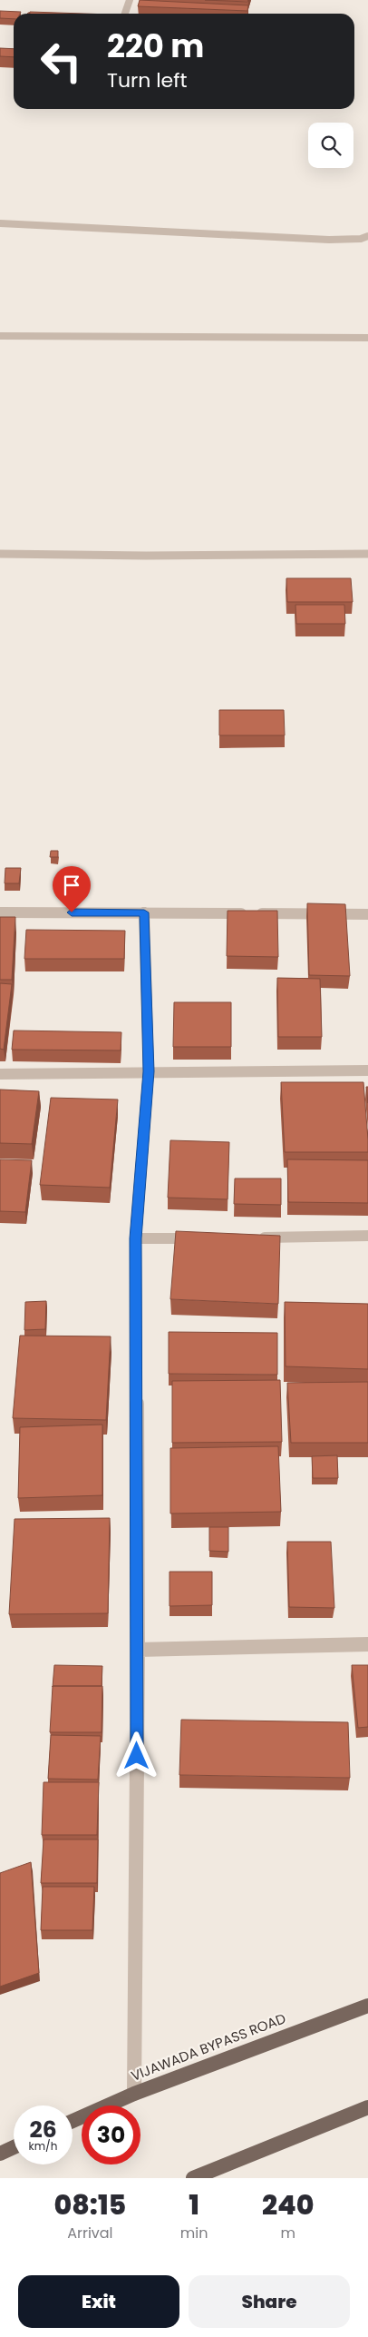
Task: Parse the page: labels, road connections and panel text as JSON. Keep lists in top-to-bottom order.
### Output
{
  "streets": {
    "main road": ["VIJAWADA BYPASS ROAD"]
  },
  "page": {
    "turn": ["220 m", "Turn left"],
    "speed": "26 km/h",
    "limit": "30",
    "eta": [
      "08:15",
      "Arrival",
      "1",
      "min",
      "240",
      "m"
    ],
    "buttons": ["Exit", "Share"]
  }
}
